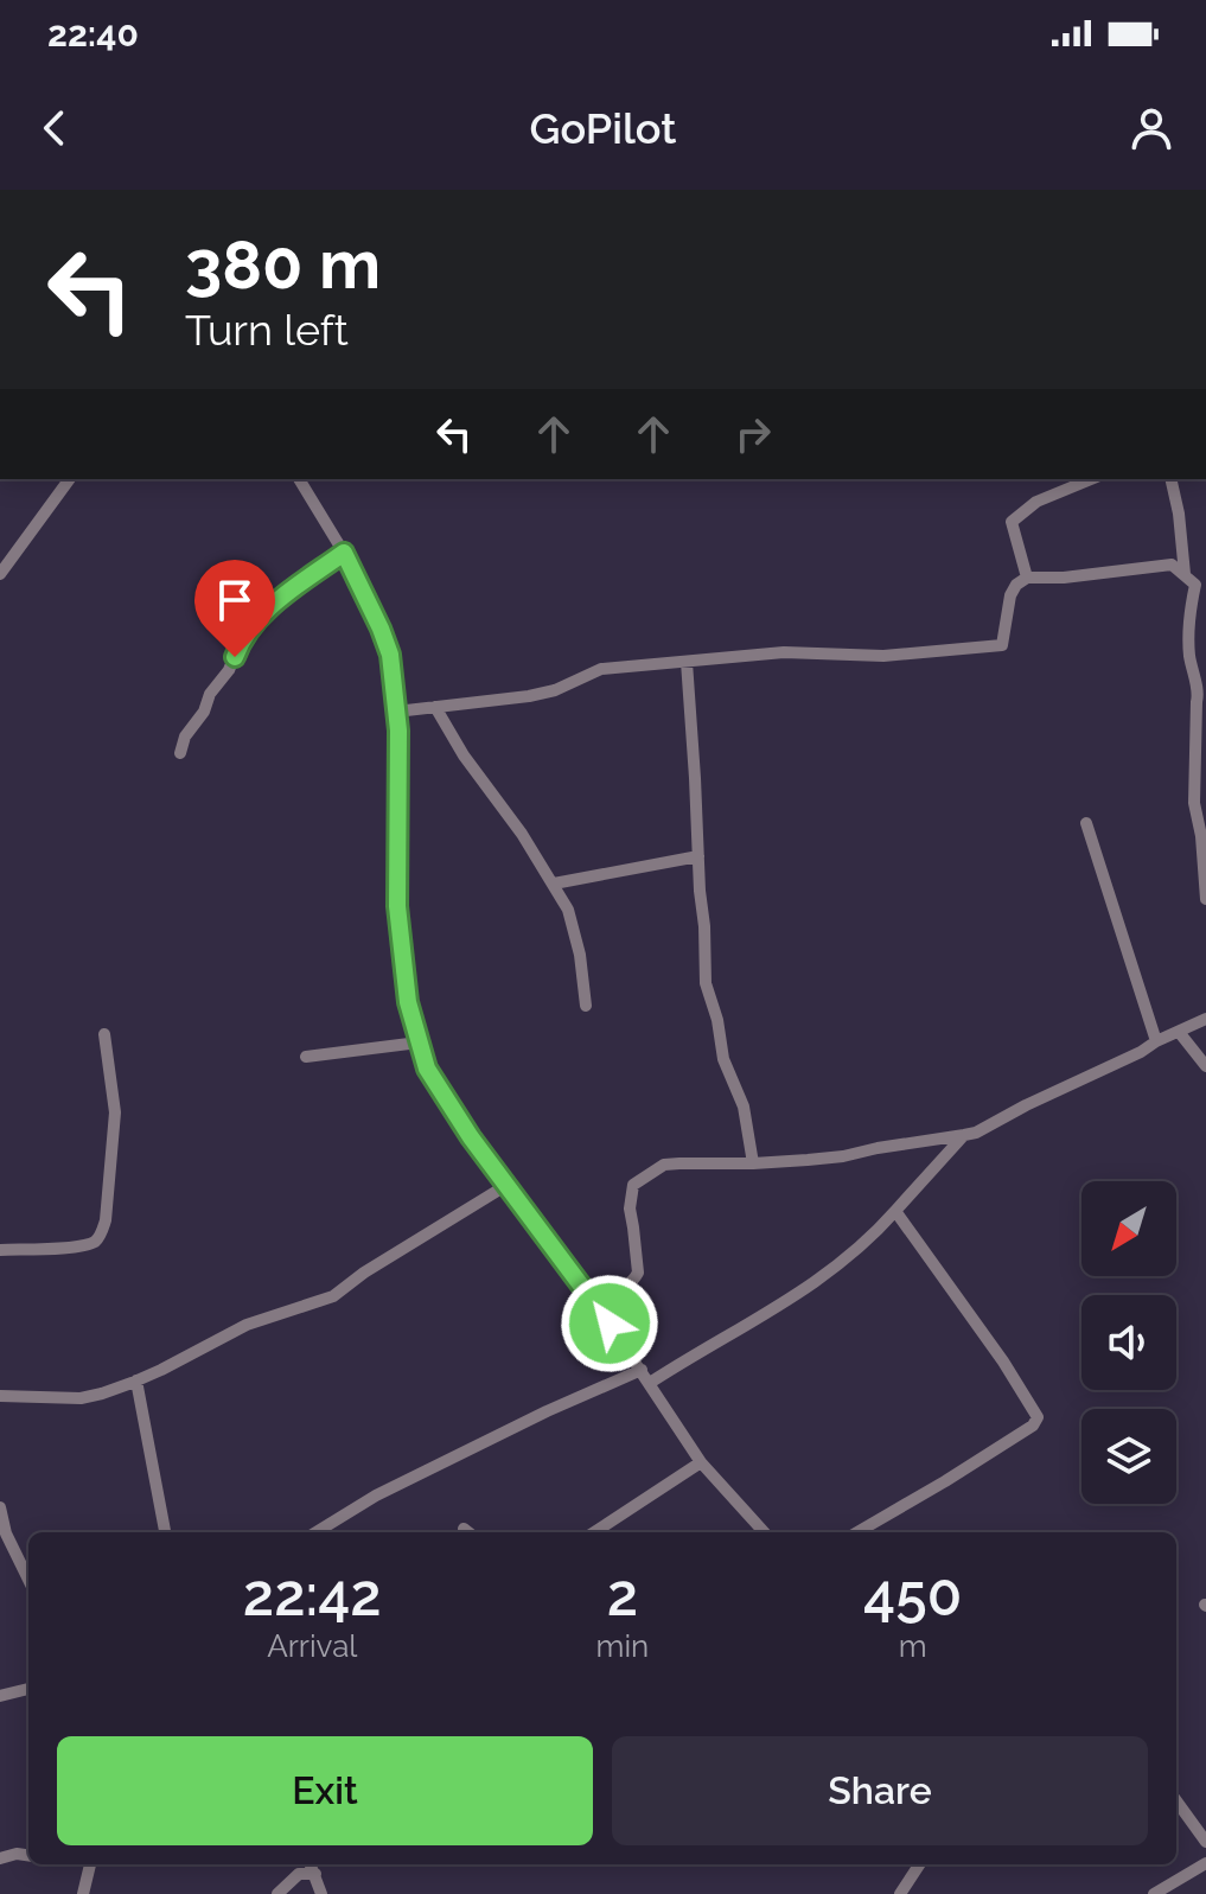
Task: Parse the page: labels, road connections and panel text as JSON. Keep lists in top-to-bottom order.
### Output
{
  "north": "bottom left",
  "page": {
    "status": "22:40",
    "header": "GoPilot",
    "turn": ["380 m", "Turn left"],
    "eta": [
      "22:42",
      "Arrival",
      "2",
      "min",
      "450",
      "m"
    ],
    "buttons": ["Exit", "Share"]
  }
}
